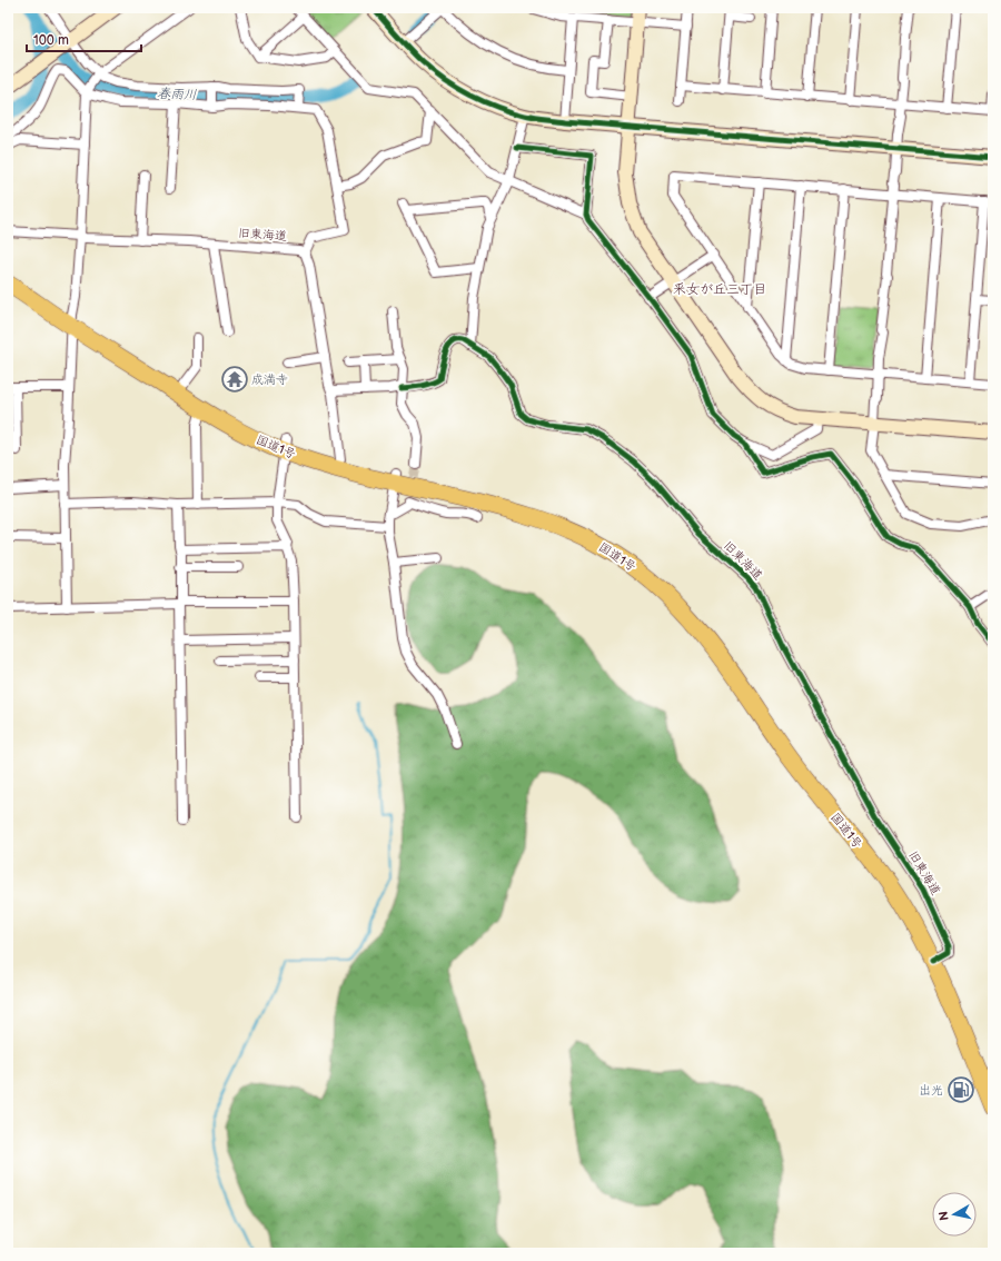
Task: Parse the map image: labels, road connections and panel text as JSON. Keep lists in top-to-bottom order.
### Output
{
  "streets": {
    "highway": ["国道1号"],
    "street": ["旧東海道"]
  },
  "crossings": [
    ["旧東海道", "国道1号"]
  ],
  "districts": ["釆女が丘三丁目"],
  "water": ["春雨川"],
  "places": {
    "temple": ["成満寺"],
    "fuel station": ["出光"]
  },
  "scale_bar": "100 m",
  "north": "left"
}
